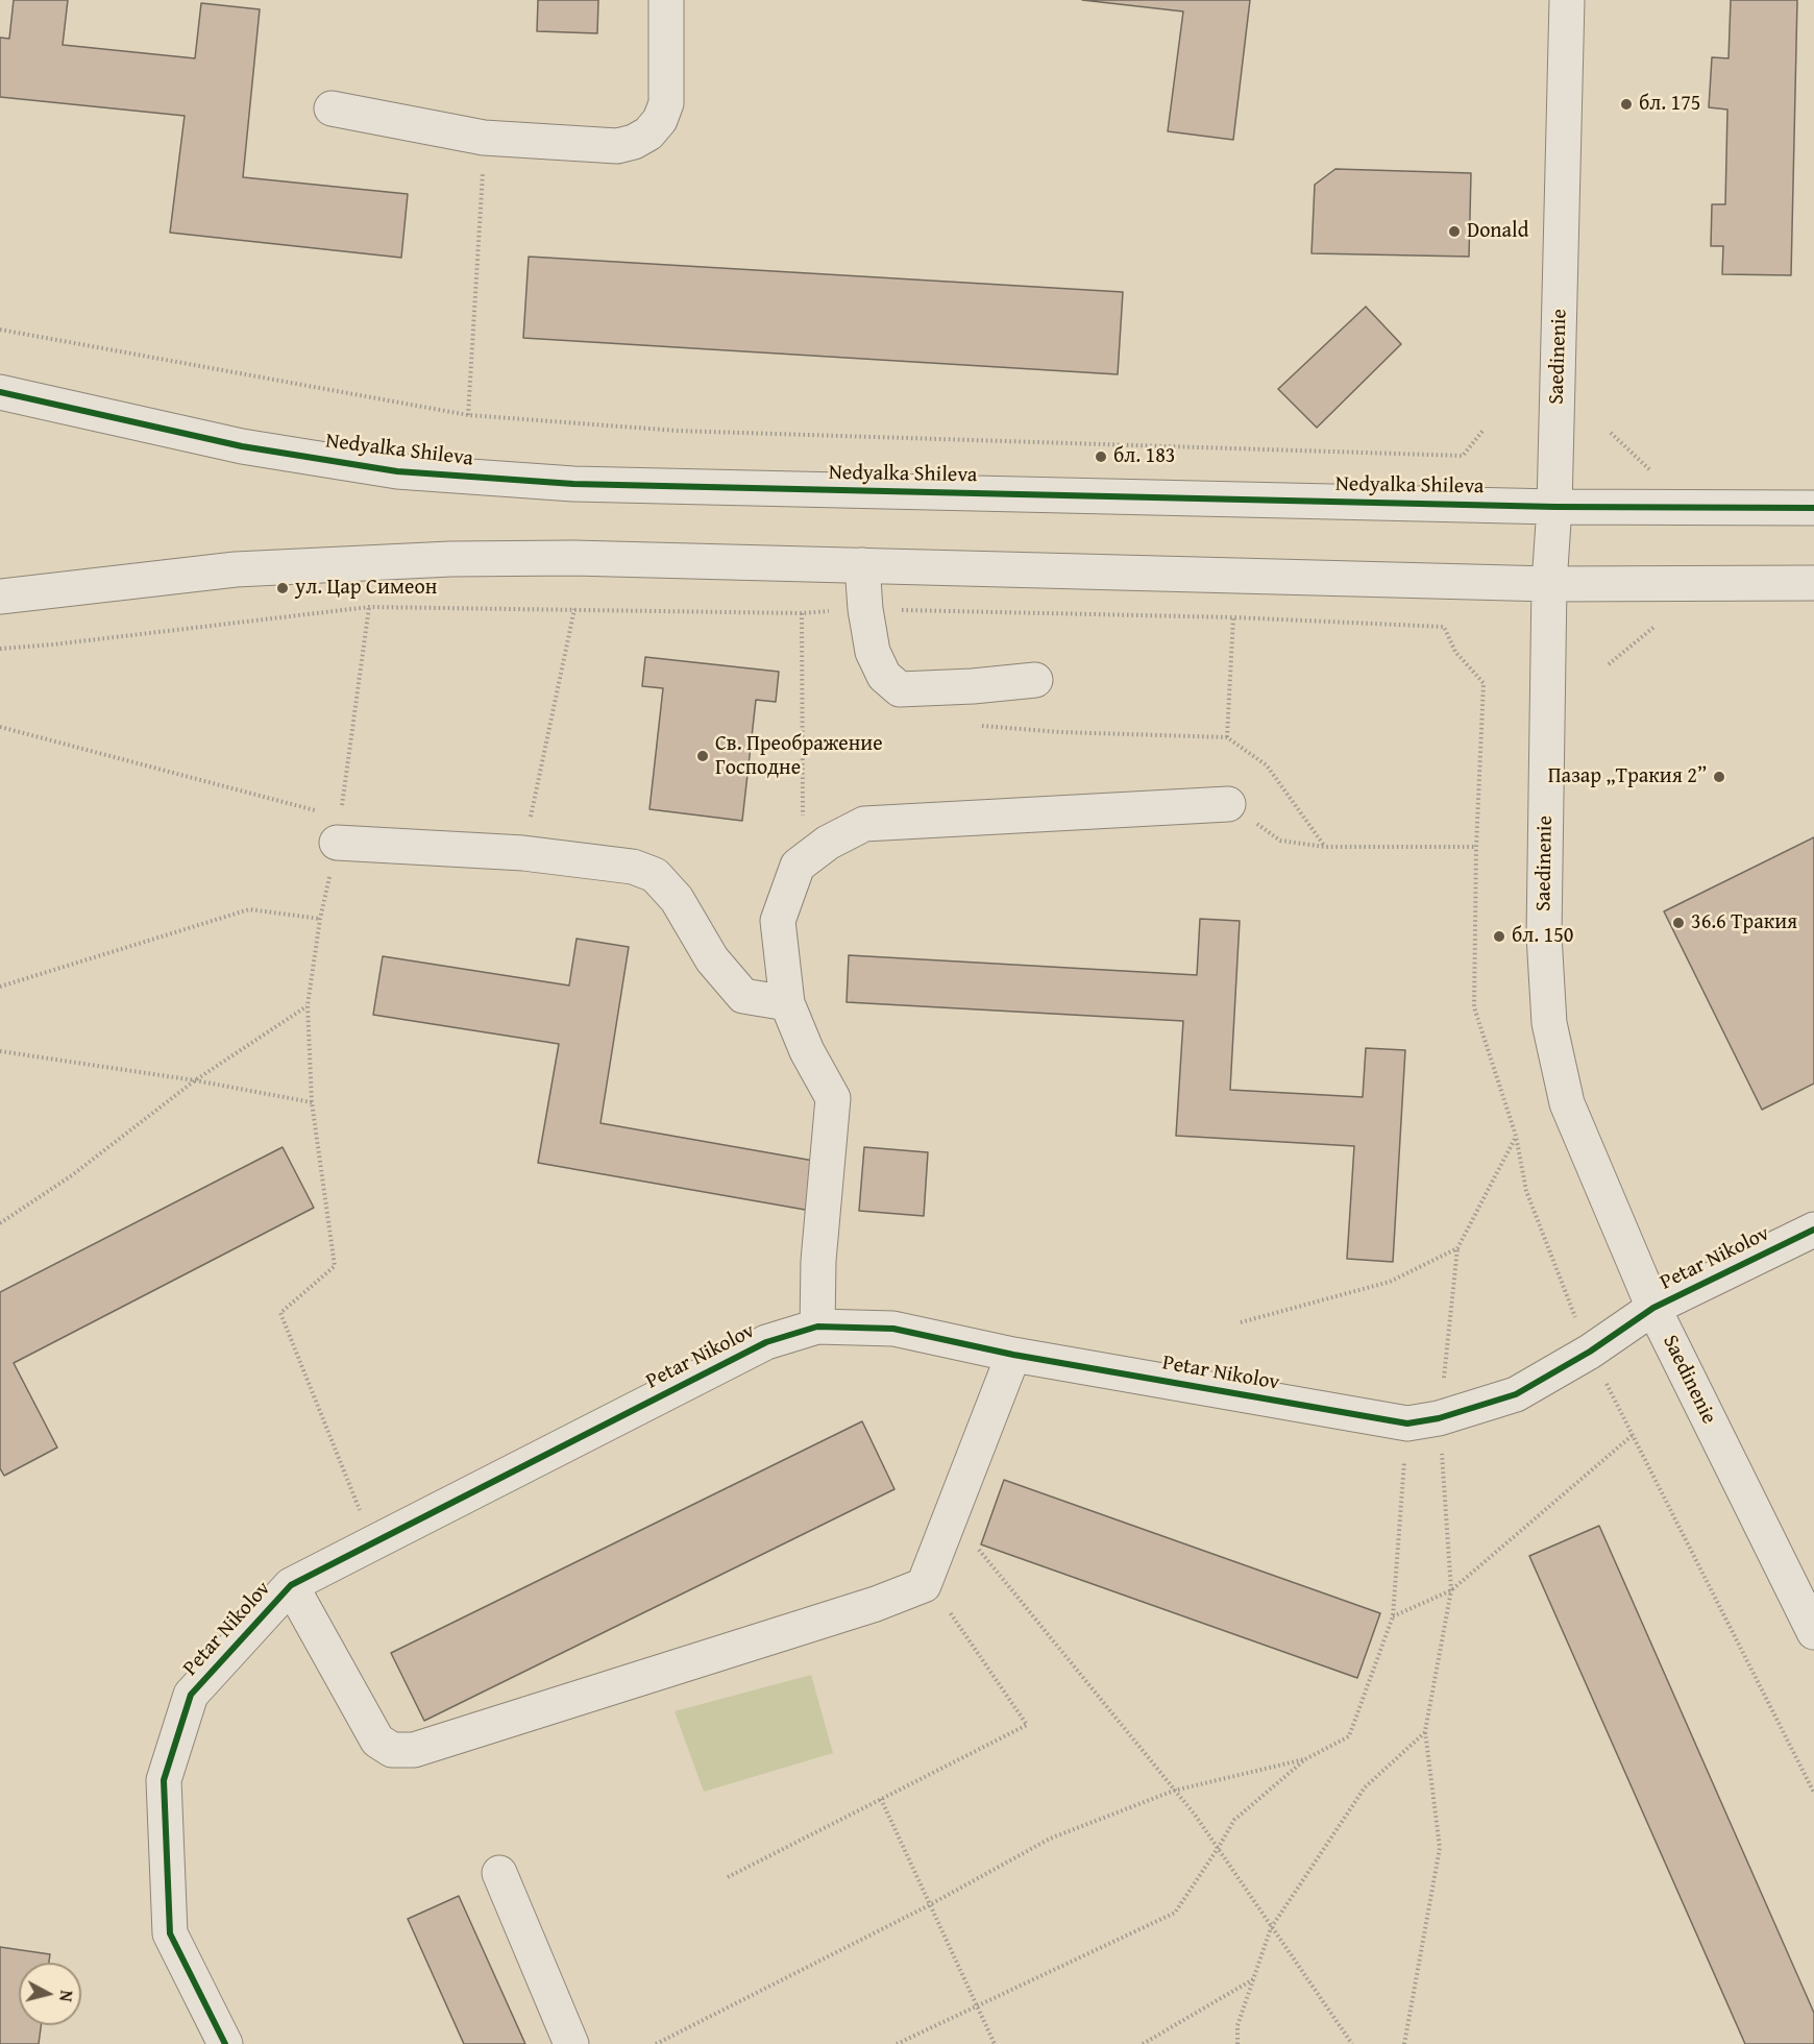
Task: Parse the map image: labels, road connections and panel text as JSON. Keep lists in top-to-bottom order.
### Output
{
  "streets": {
    "street": ["Saedinenie", "Nedyalka Shileva", "Petar Nikolov"]
  },
  "crossings": [
    ["Saedinenie", "Nedyalka Shileva"],
    ["Saedinenie", "Petar Nikolov"]
  ],
  "places": [
    "бл. 175",
    "Donald",
    "бл. 183",
    "ул. Цар Симеон",
    "Св. Преображение Господне",
    "Пазар „Тракия 2”",
    "36.6 Тракия",
    "бл. 150"
  ],
  "north": "right"
}
